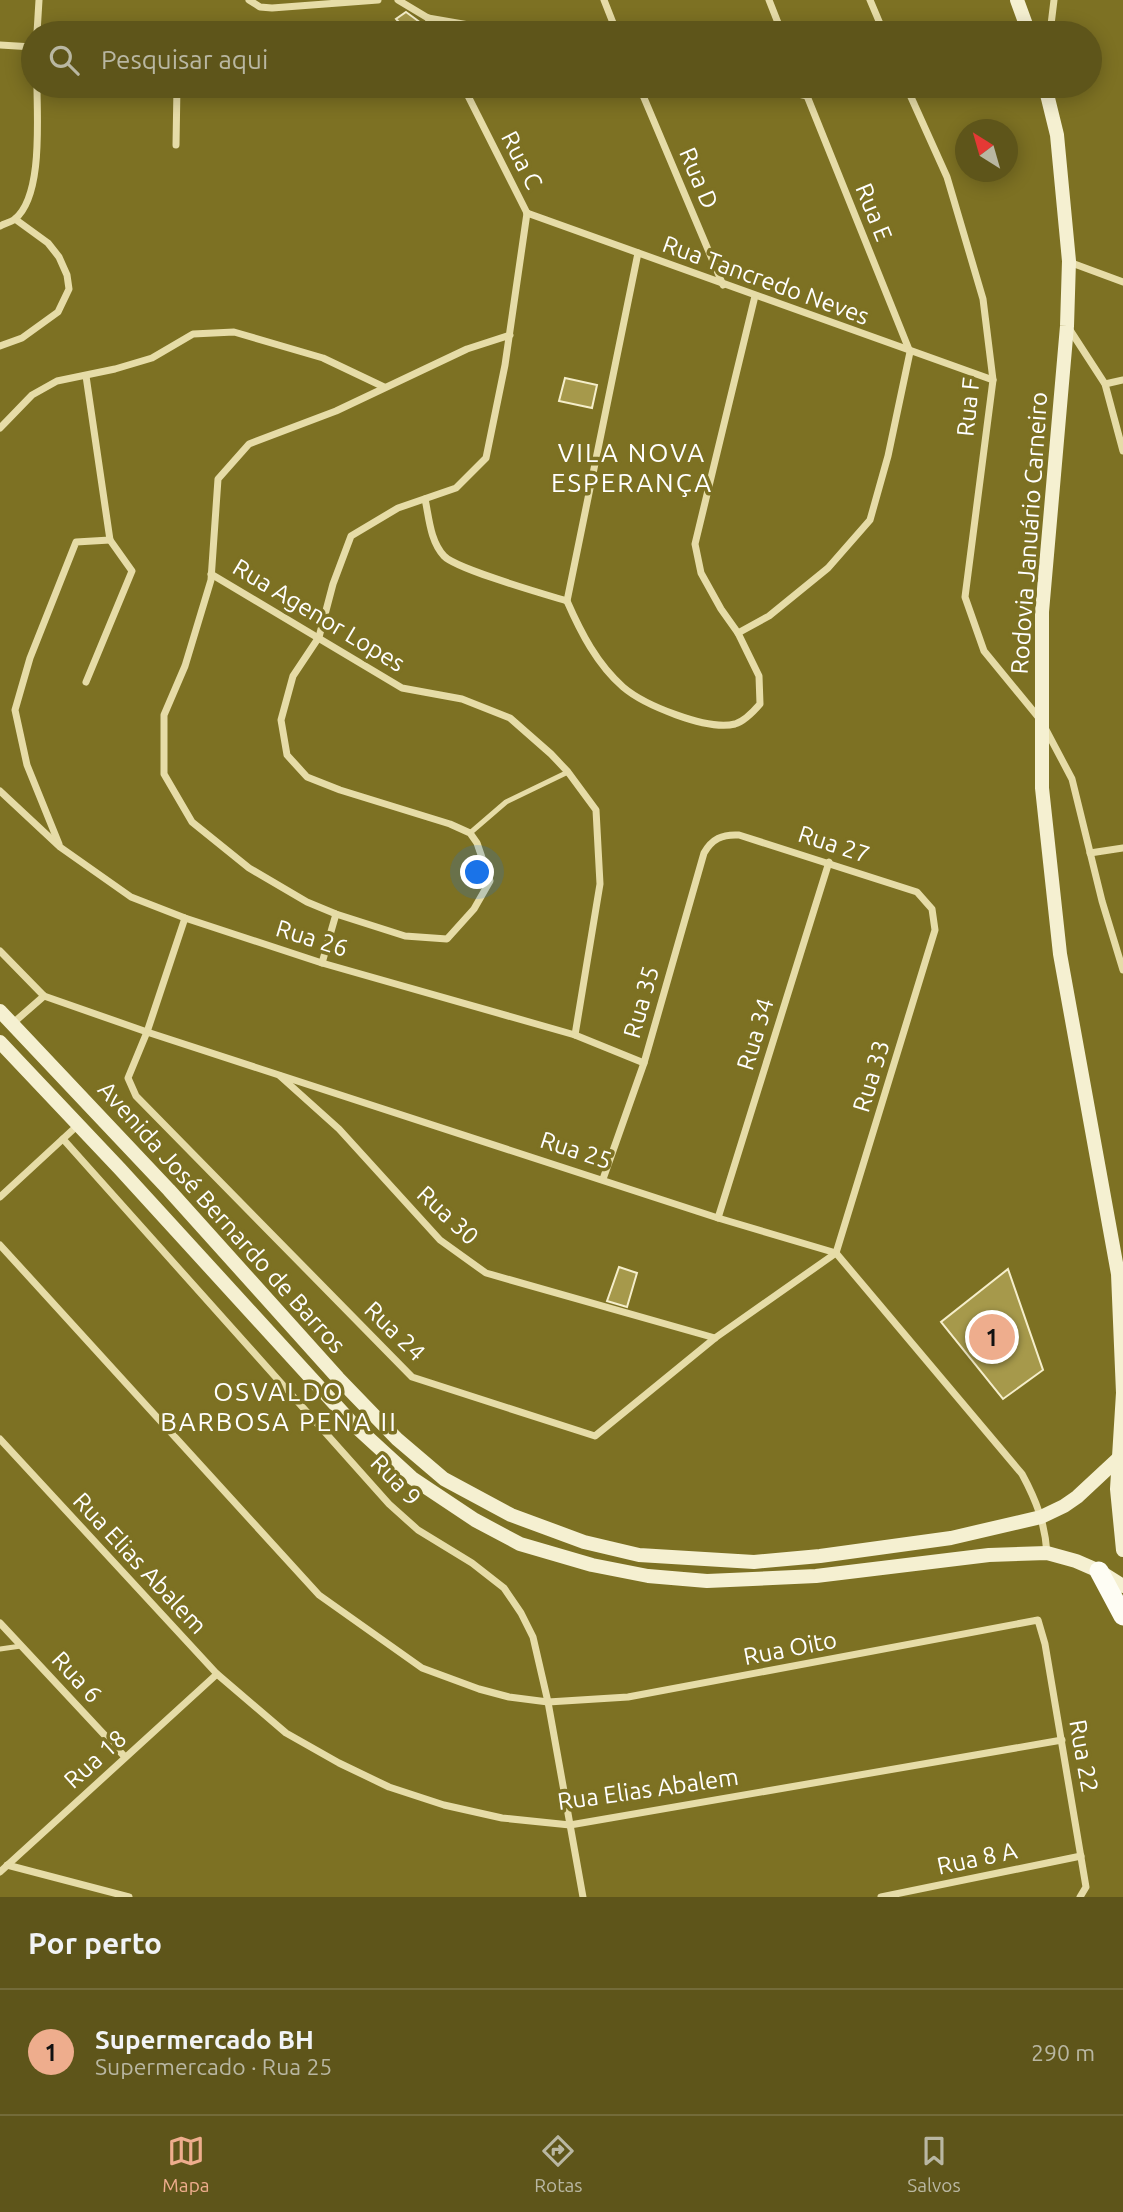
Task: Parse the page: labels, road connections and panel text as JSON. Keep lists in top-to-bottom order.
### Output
{
  "streets": {
    "main road": ["Rodovia Januário Carneiro", "Avenida José Bernardo de Barros"],
    "street": [
      "Rua C",
      "Rua D",
      "Rua E",
      "Rua Tancredo Neves",
      "Rua F",
      "Rua Agenor Lopes",
      "Rua 27",
      "Rua 26",
      "Rua 35",
      "Rua 34",
      "Rua 33",
      "Rua 25",
      "Rua 30",
      "Rua 24",
      "Rua 9",
      "Rua Elias Abalem",
      "Rua Oito",
      "Rua 6",
      "Rua 22",
      "Rua 18",
      "Rua 8 A"
    ]
  },
  "crossings": [
    ["Rua C", "Rua Tancredo Neves"],
    ["Rua D", "Rua Tancredo Neves"],
    ["Rua E", "Rua Tancredo Neves"],
    ["Rua Tancredo Neves", "Rua F"],
    ["Rua F", "Rodovia Januário Carneiro"],
    ["Rodovia Januário Carneiro", "Avenida José Bernardo de Barros"],
    ["Rua Agenor Lopes", "Rua 26"],
    ["Rua 27", "Rua 35"],
    ["Rua 27", "Rua 34"],
    ["Rua 27", "Rua 33"],
    ["Rua 26", "Rua 35"],
    ["Rua 26", "Rua 24"],
    ["Rua 35", "Rua 25"],
    ["Rua 34", "Rua 25"],
    ["Rua 33", "Rua 25"],
    ["Rua 33", "Rua 24"],
    ["Rua 25", "Rua 30"],
    ["Rua 25", "Rua 24"],
    ["Rua 30", "Rua 24"],
    ["Rua 9", "Rua Elias Abalem"],
    ["Rua 9", "Rua Oito"],
    ["Rua Elias Abalem", "Rua 22"],
    ["Rua Elias Abalem", "Rua 18"],
    ["Rua Oito", "Rua 22"],
    ["Rua 6", "Rua 18"],
    ["Rua 22", "Rua 8 A"]
  ],
  "districts": ["VILA NOVA ESPERANÇA", "OSVALDO BARBOSA PENA II"],
  "north": "top left",
  "page": {
    "search": "Pesquisar aqui",
    "pins": "1",
    "heading": "Por perto",
    "list": [
      {
        "mark": "1",
        "name": "Supermercado BH",
        "note": "Supermercado · Rua 25",
        "value": "290 m"
      }
    ],
    "nav": ["Mapa", "Rotas", "Salvos"]
  }
}
